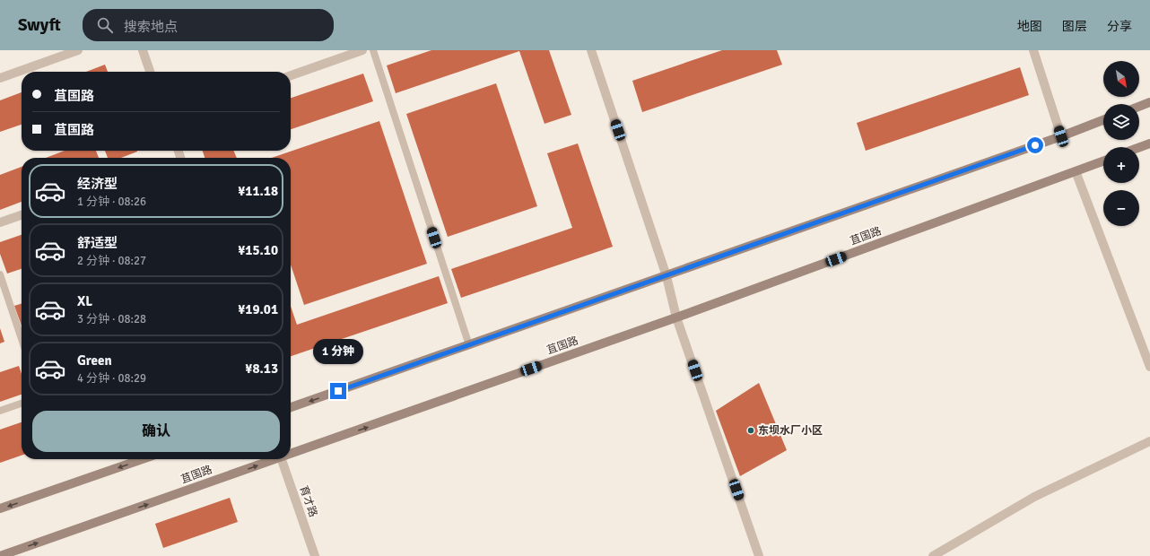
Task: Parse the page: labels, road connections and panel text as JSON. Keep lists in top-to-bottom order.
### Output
{
  "streets": {
    "main road": ["苴国路"],
    "street": ["育才路"]
  },
  "places": ["东坝水厂小区"],
  "north": "bottom right",
  "page": {
    "header": "Swyft",
    "search": "搜索地点",
    "nav": ["地图", "图层", "分享"],
    "map_buttons": ["+", "−"],
    "banner": ["苴国路", "苴国路"],
    "list": [
      {
        "name": "经济型",
        "note": "1 分钟 · 08:26",
        "value": "¥11.18"
      },
      {
        "name": "舒适型",
        "note": "2 分钟 · 08:27",
        "value": "¥15.10"
      },
      {
        "name": "XL",
        "note": "3 分钟 · 08:28",
        "value": "¥19.01"
      },
      {
        "name": "Green",
        "note": "4 分钟 · 08:29",
        "value": "¥8.13"
      }
    ],
    "bubble": "1 分钟",
    "buttons": "确认"
  }
}
